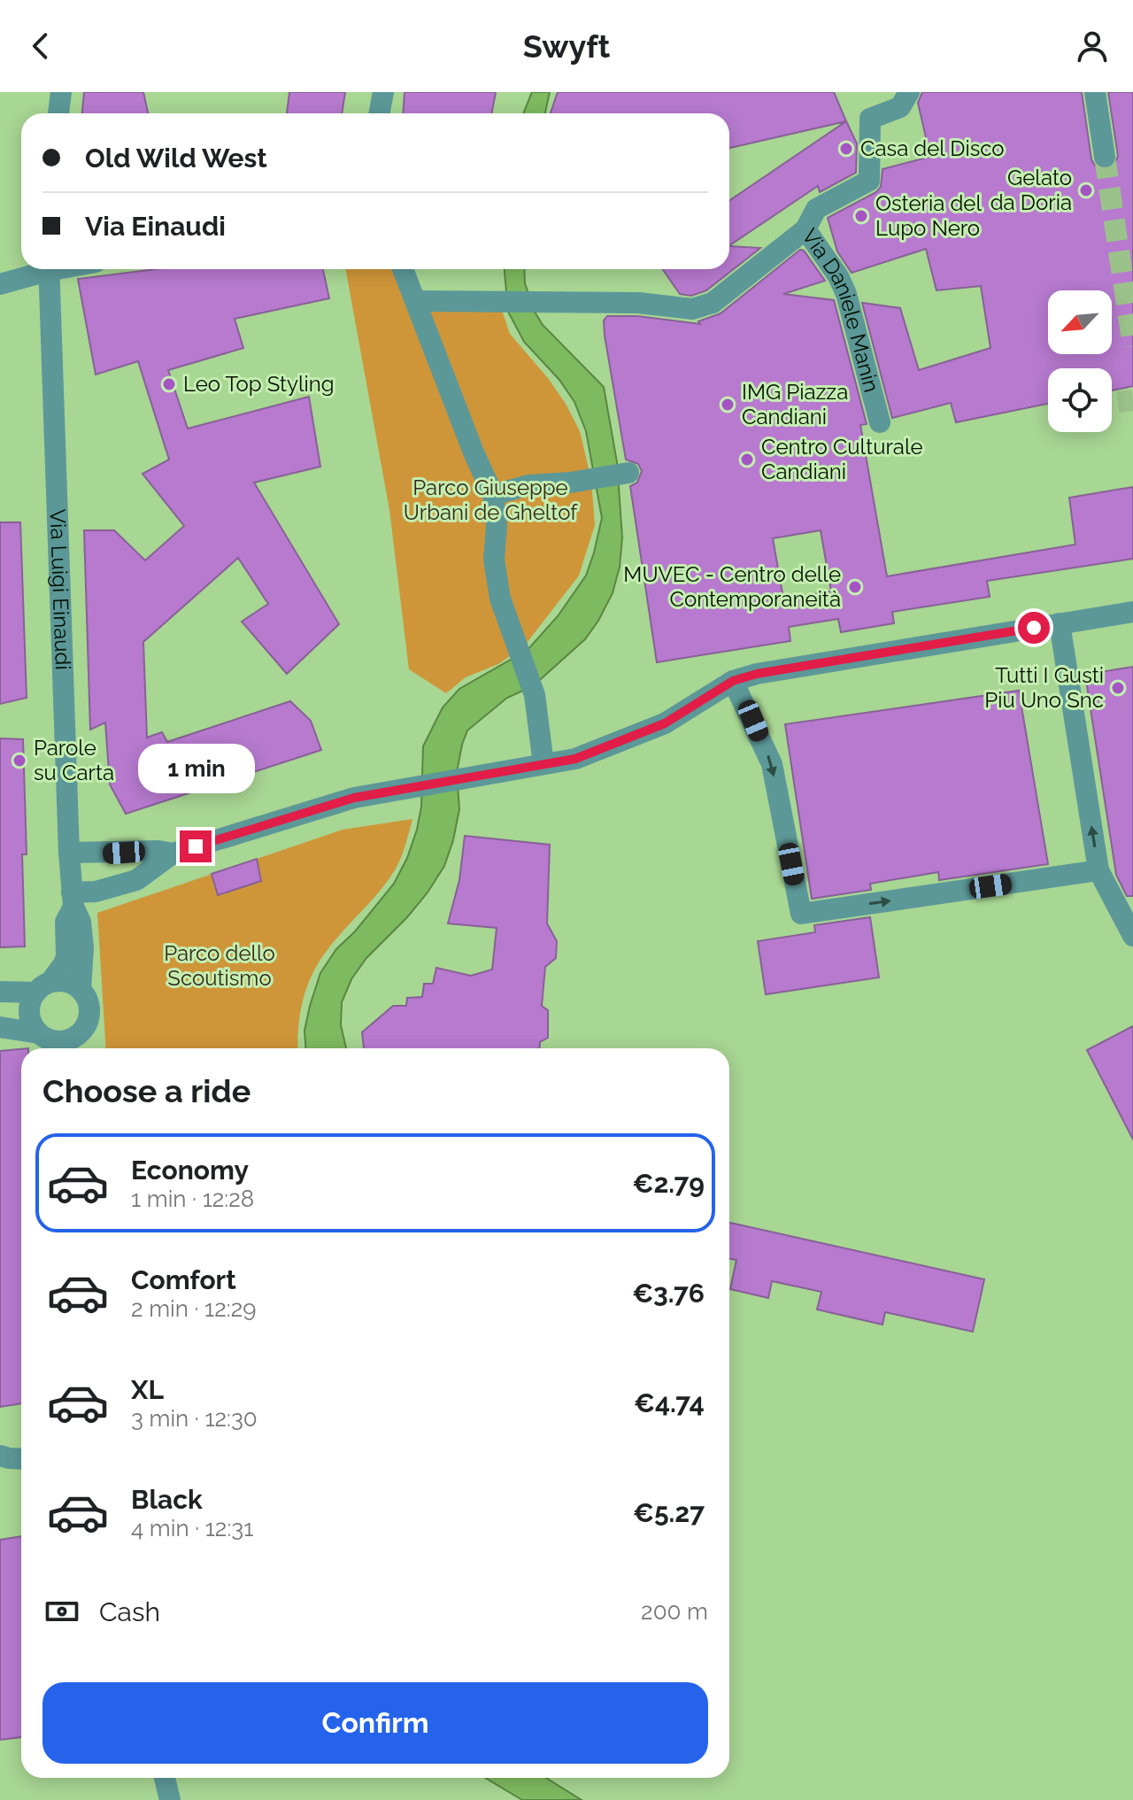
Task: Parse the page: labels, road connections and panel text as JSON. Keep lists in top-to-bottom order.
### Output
{
  "streets": {
    "street": ["Via Daniele Manin", "Via Luigi Einaudi"]
  },
  "parks": ["Parco Giuseppe Urbani de Gheltof", "Parco dello Scoutismo"],
  "places": [
    "Casa del Disco",
    "Gelato da Doria",
    "Osteria del Lupo Nero",
    "Leo Top Styling",
    "IMG Piazza Candiani",
    "Centro Culturale Candiani",
    "MUVEC - Centro delle Contemporaneità",
    "Tutti I Gusti Piu Uno Snc",
    "Parole su Carta"
  ],
  "north": "bottom left",
  "page": {
    "header": "Swyft",
    "banner": ["Old Wild West", "Via Einaudi"],
    "bubble": "1 min",
    "heading": "Choose a ride",
    "list": [
      {
        "name": "Economy",
        "note": "1 min · 12:28",
        "value": "€2.79"
      },
      {
        "name": "Comfort",
        "note": "2 min · 12:29",
        "value": "€3.76"
      },
      {
        "name": "XL",
        "note": "3 min · 12:30",
        "value": "€4.74"
      },
      {
        "name": "Black",
        "note": "4 min · 12:31",
        "value": "€5.27"
      }
    ],
    "pay": ["Cash", "200 m"],
    "buttons": "Confirm"
  }
}
